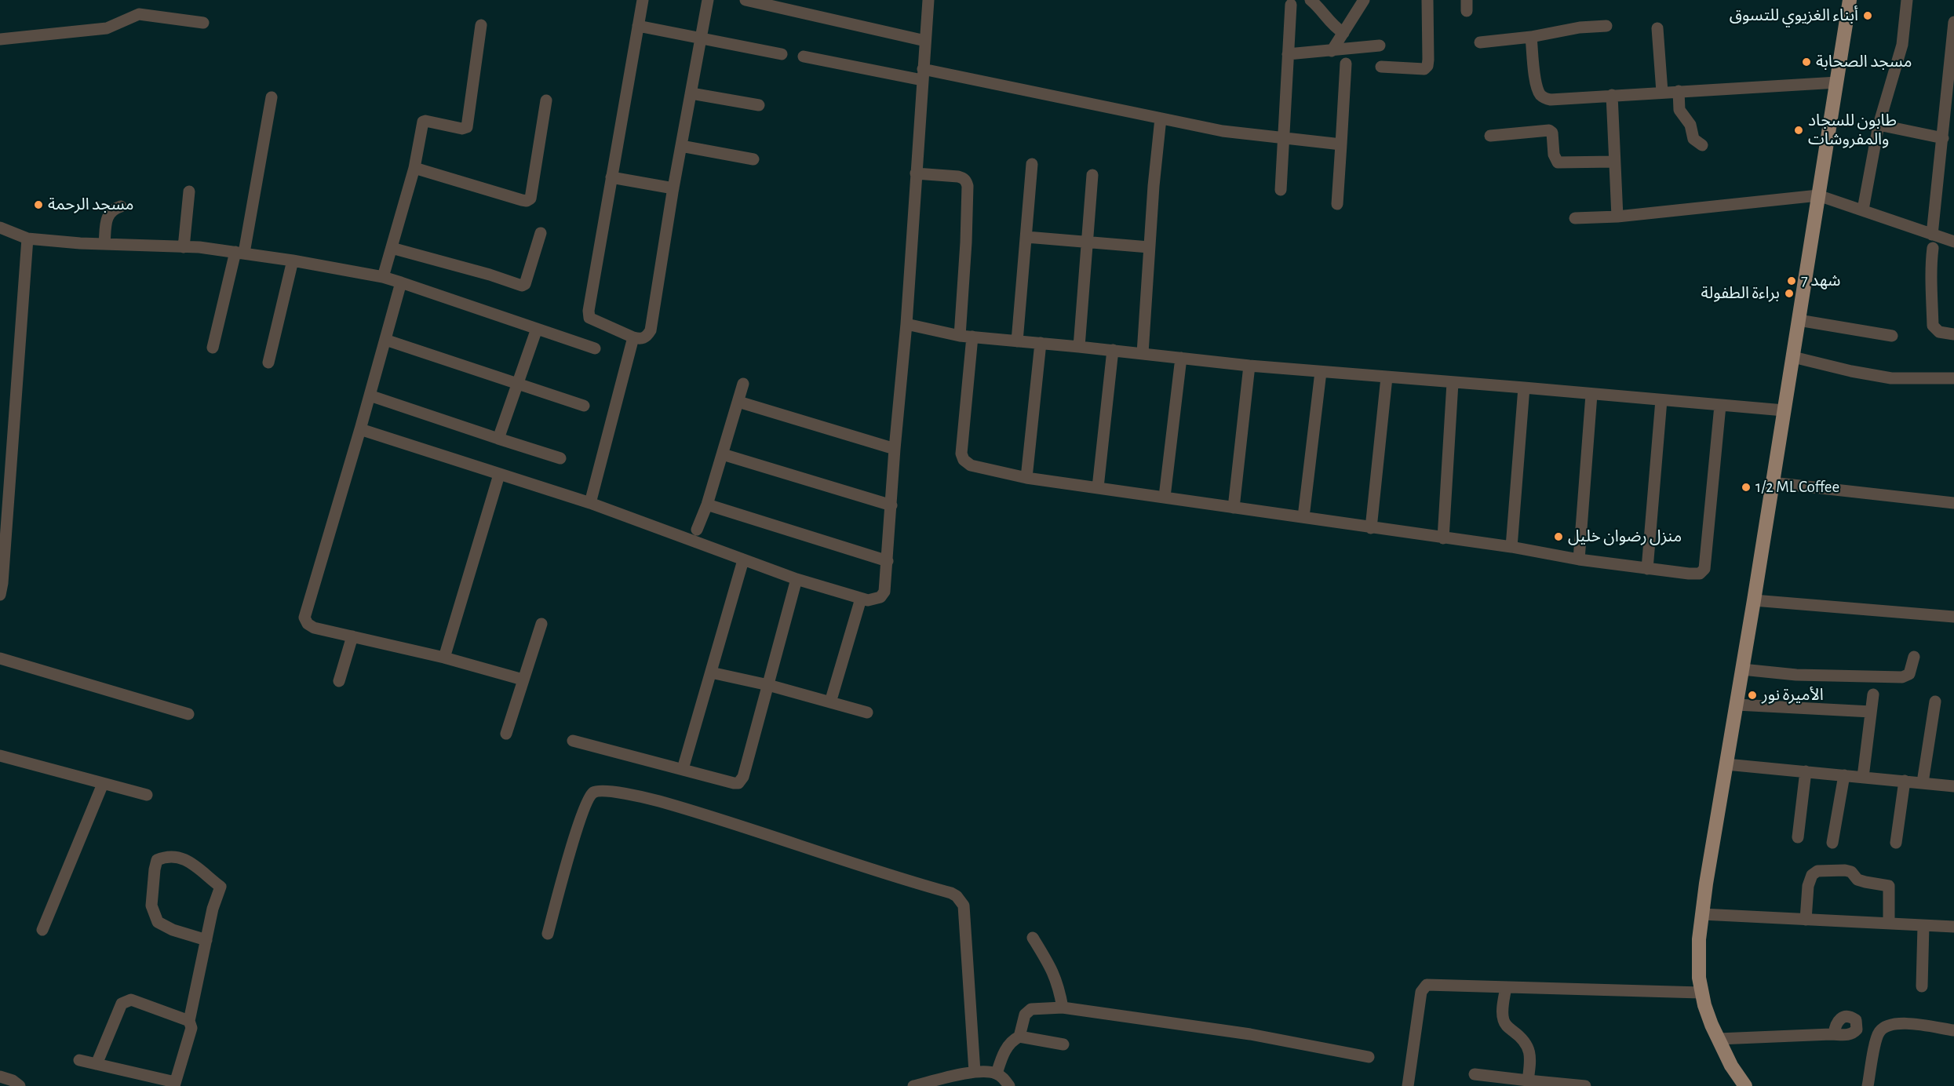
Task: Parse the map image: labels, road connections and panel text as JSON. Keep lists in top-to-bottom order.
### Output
{
  "places": [
    "أبناء الغزيوي للتسوق",
    "مسجد الصحابة",
    "طابون للسجاد والمفروشات",
    "مسجد الرحمة",
    "شهد 7",
    "براءة الطفولة",
    "1/2 ML Coffee",
    "منزل رضوان خليل",
    "الأميرة نور"
  ]
}
